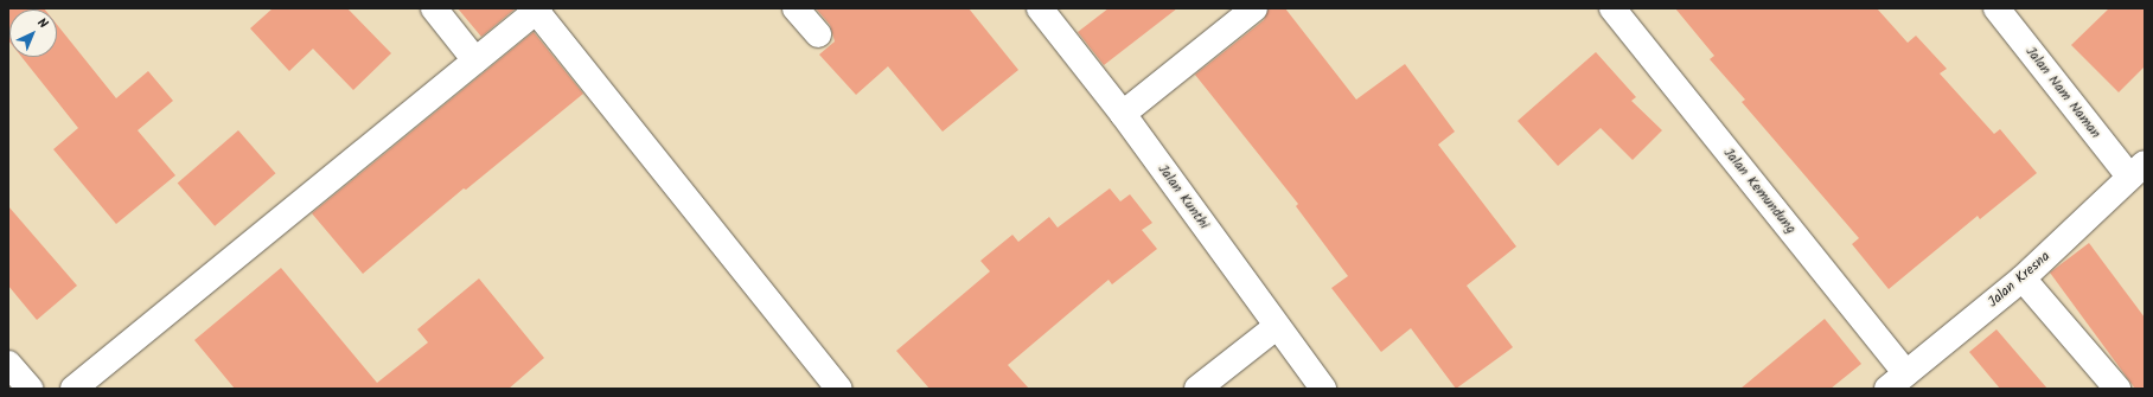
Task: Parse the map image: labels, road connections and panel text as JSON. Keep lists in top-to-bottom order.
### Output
{
  "streets": {
    "street": [
      "Jalan Nam Naman",
      "Jalan Kemundung",
      "Jalan Kunthi",
      "Jalan Kresna"
    ]
  },
  "crossings": [
    ["Jalan Nam Naman", "Jalan Kresna"],
    ["Jalan Kemundung", "Jalan Kresna"]
  ],
  "north": "top right"
}
